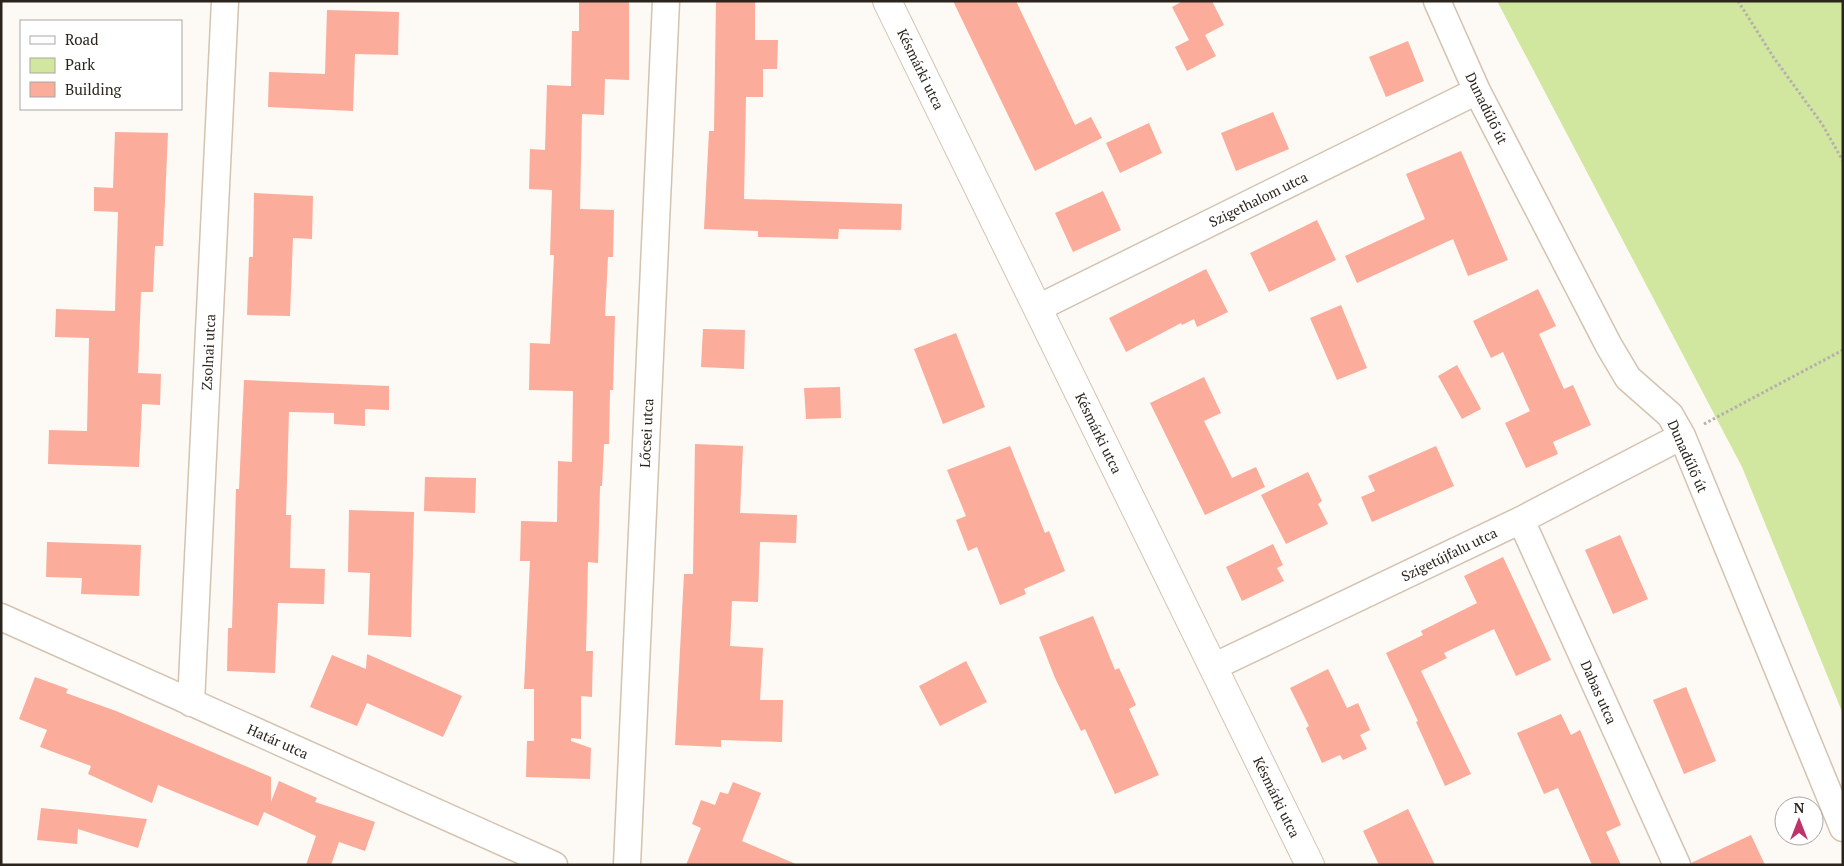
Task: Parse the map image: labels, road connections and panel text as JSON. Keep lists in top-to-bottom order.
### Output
{
  "streets": {
    "street": [
      "Késmárki utca",
      "Dunadűlő út",
      "Szigethalom utca",
      "Zsolnai utca",
      "Lőcsei utca",
      "Szigetújfalu utca",
      "Dabas utca",
      "Határ utca"
    ]
  },
  "crossings": [
    ["Késmárki utca", "Szigethalom utca"],
    ["Késmárki utca", "Szigetújfalu utca"],
    ["Dunadűlő út", "Szigethalom utca"],
    ["Dunadűlő út", "Szigetújfalu utca"],
    ["Zsolnai utca", "Határ utca"],
    ["Szigetújfalu utca", "Dabas utca"]
  ],
  "legend": ["Road", "Park", "Building"],
  "north": "top"
}
